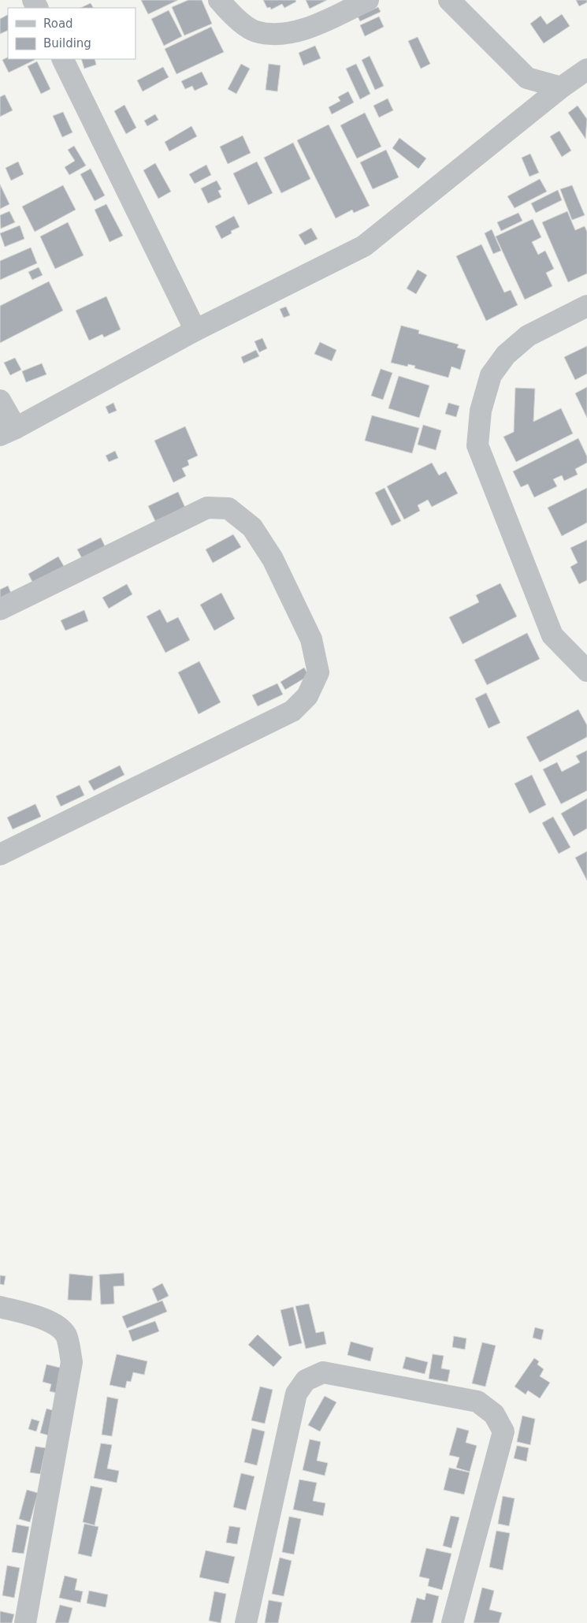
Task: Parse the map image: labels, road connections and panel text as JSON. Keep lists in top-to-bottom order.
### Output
{
  "legend": ["Road", "Building"]
}
